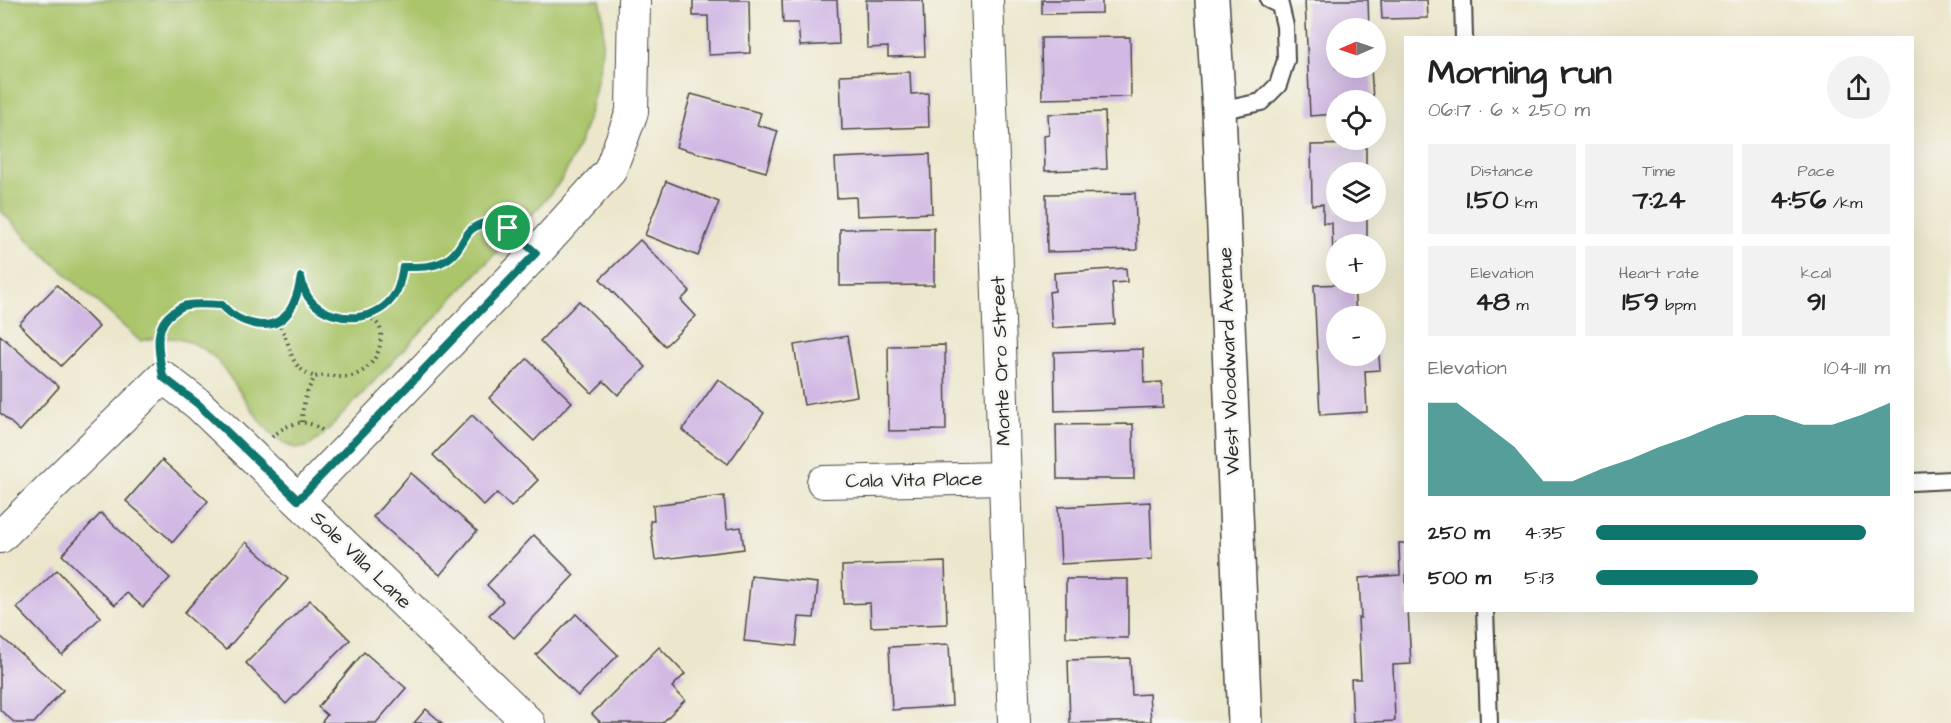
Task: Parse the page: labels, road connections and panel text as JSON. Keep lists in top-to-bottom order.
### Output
{
  "streets": {
    "street": [
      "Monte Oro Street",
      "West Woodward Avenue",
      "Cala Vita Place",
      "Sole Villa Lane"
    ]
  },
  "crossings": [
    ["Monte Oro Street", "Cala Vita Place"]
  ],
  "north": "left",
  "page": {
    "map_buttons": ["+", "−"],
    "heading": ["Morning run", "06:17 · 6 × 250 m"],
    "stats": [
      ["Distance", "1.50 km"],
      ["Time", "7:24"],
      ["Pace", "4:56 /km"],
      ["Elevation", "48 m"],
      ["Heart rate", "159 bpm"],
      ["kcal", "91"]
    ],
    "chart": ["Elevation", "104–111 m"],
    "list": [
      {
        "name": "250 m",
        "note": "4:35"
      },
      {
        "name": "500 m",
        "note": "5:13"
      }
    ]
  }
}
